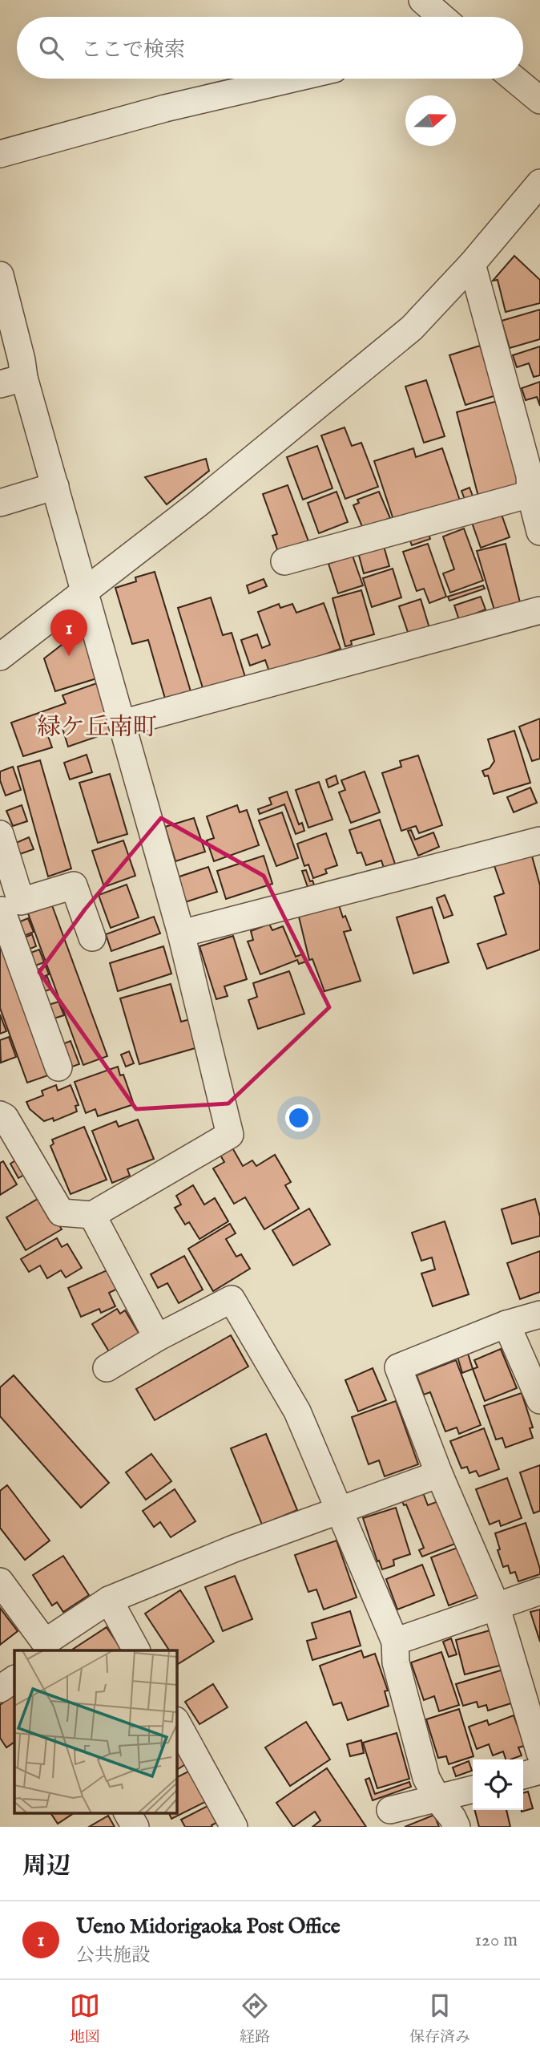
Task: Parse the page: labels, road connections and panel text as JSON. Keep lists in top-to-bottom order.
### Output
{
  "districts": ["緑ケ丘南町"],
  "north": "right",
  "page": {
    "search": "ここで検索",
    "pins": "1",
    "heading": "周辺",
    "list": [
      {
        "mark": "1",
        "name": "Ueno Midorigaoka Post Office",
        "note": "公共施設",
        "value": "120 m"
      }
    ],
    "nav": ["地図", "経路", "保存済み"]
  }
}
